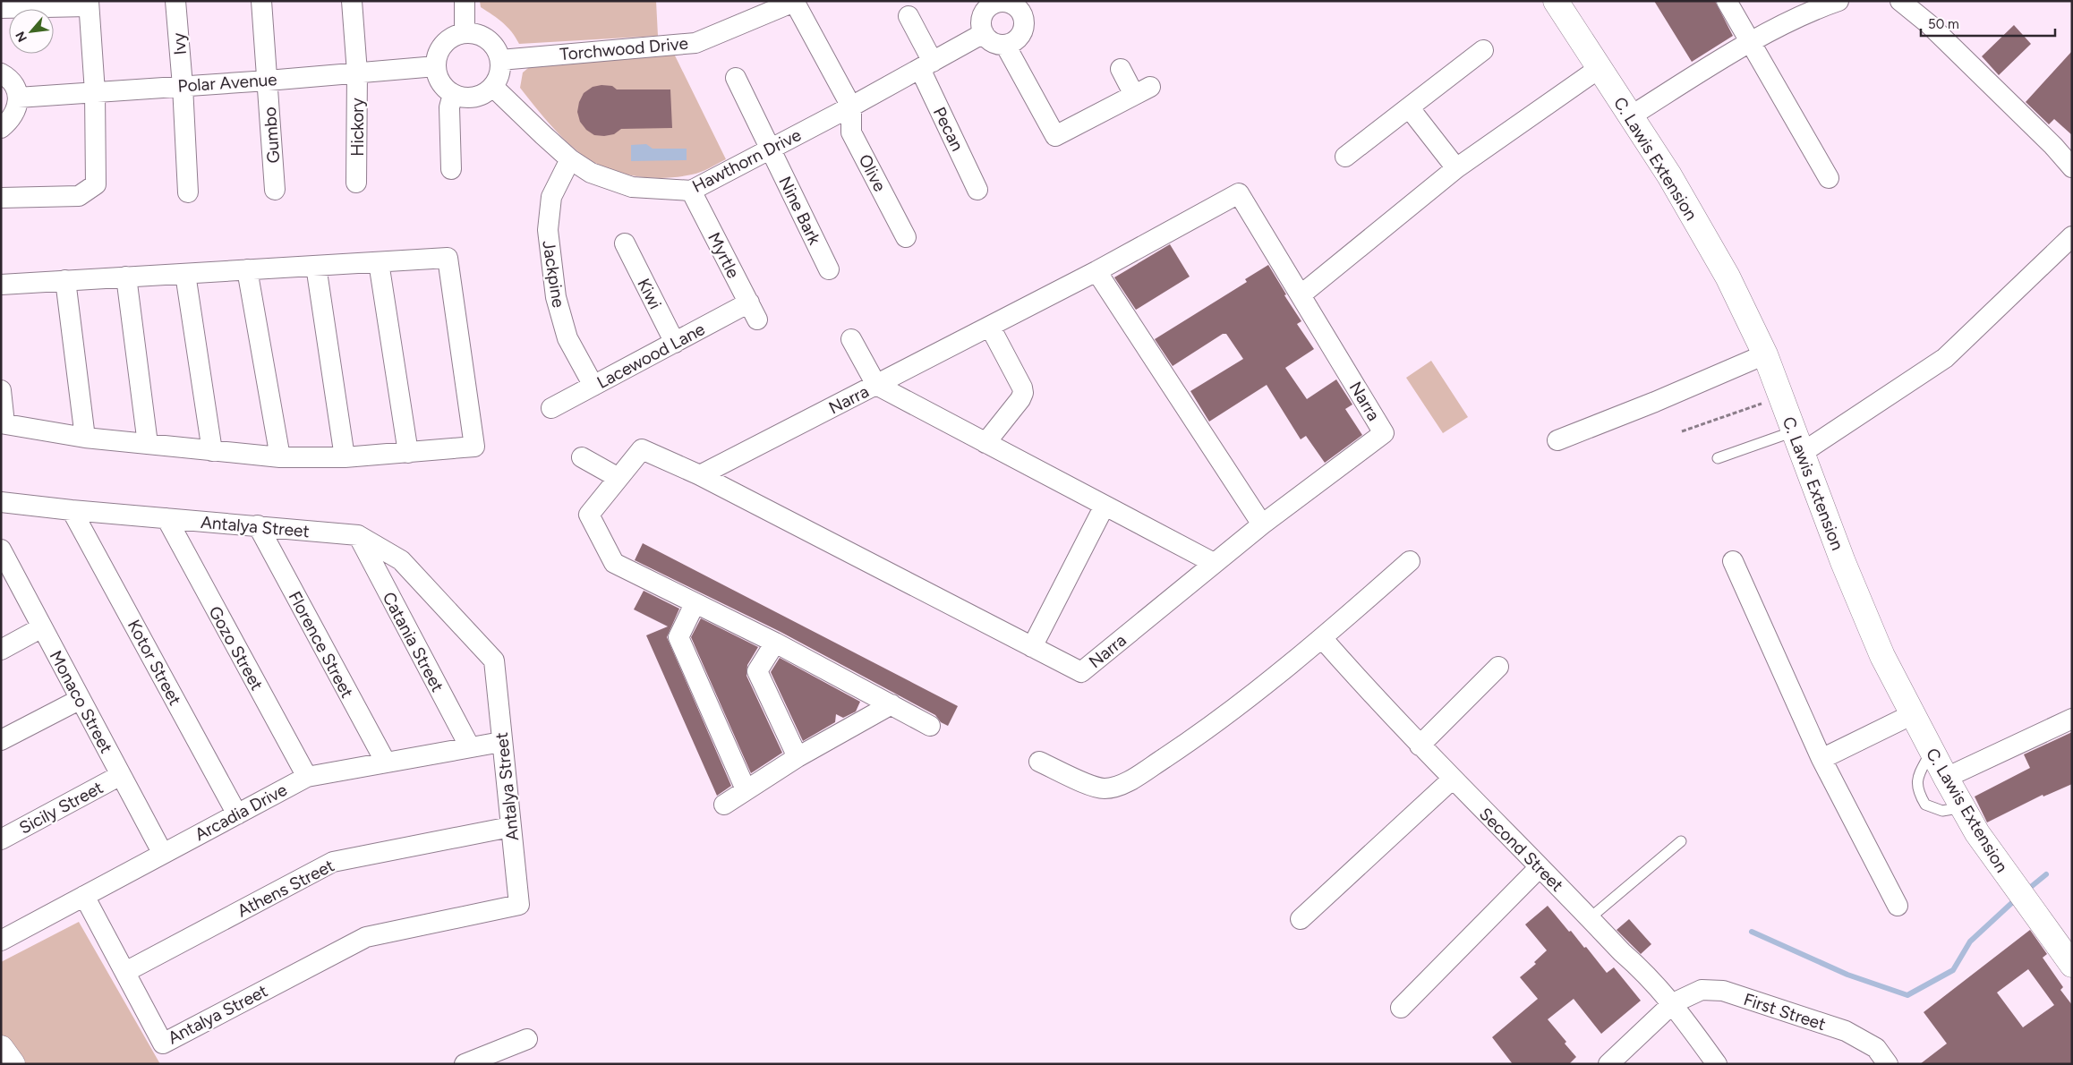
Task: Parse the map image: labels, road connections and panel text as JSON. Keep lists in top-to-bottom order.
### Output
{
  "streets": {
    "street": [
      "Ivy",
      "Torchwood Drive",
      "Polar Avenue",
      "Hickory",
      "Pecan",
      "Gumbo",
      "C. Lawis Extension",
      "Hawthorn Drive",
      "Olive",
      "Nine Bark",
      "Myrtle",
      "Jackpine",
      "Kiwi",
      "Lacewood Lane",
      "Narra",
      "Antalya Street",
      "Catania Street",
      "Florence Street",
      "Gozo Street",
      "Kotor Street",
      "Monaco Street",
      "Sicily Street",
      "Arcadia Drive",
      "Second Street",
      "Athens Street",
      "First Street"
    ]
  },
  "crossings": [
    ["Ivy", "Polar Avenue"],
    ["Torchwood Drive", "Polar Avenue"],
    ["Torchwood Drive", "Hawthorn Drive"],
    ["Polar Avenue", "Hickory"],
    ["Polar Avenue", "Gumbo"],
    ["Polar Avenue", "Hawthorn Drive"],
    ["Pecan", "Hawthorn Drive"],
    ["Hawthorn Drive", "Olive"],
    ["Hawthorn Drive", "Nine Bark"],
    ["Hawthorn Drive", "Myrtle"],
    ["Hawthorn Drive", "Jackpine"],
    ["Myrtle", "Lacewood Lane"],
    ["Jackpine", "Lacewood Lane"],
    ["Kiwi", "Lacewood Lane"],
    ["Antalya Street", "Catania Street"],
    ["Antalya Street", "Florence Street"],
    ["Antalya Street", "Gozo Street"],
    ["Antalya Street", "Kotor Street"],
    ["Antalya Street", "Arcadia Drive"],
    ["Antalya Street", "Athens Street"],
    ["Catania Street", "Arcadia Drive"],
    ["Florence Street", "Arcadia Drive"],
    ["Gozo Street", "Arcadia Drive"],
    ["Kotor Street", "Arcadia Drive"],
    ["Monaco Street", "Sicily Street"],
    ["Monaco Street", "Arcadia Drive"],
    ["Second Street", "First Street"]
  ],
  "scale_bar": "50 m",
  "north": "bottom left"
}
